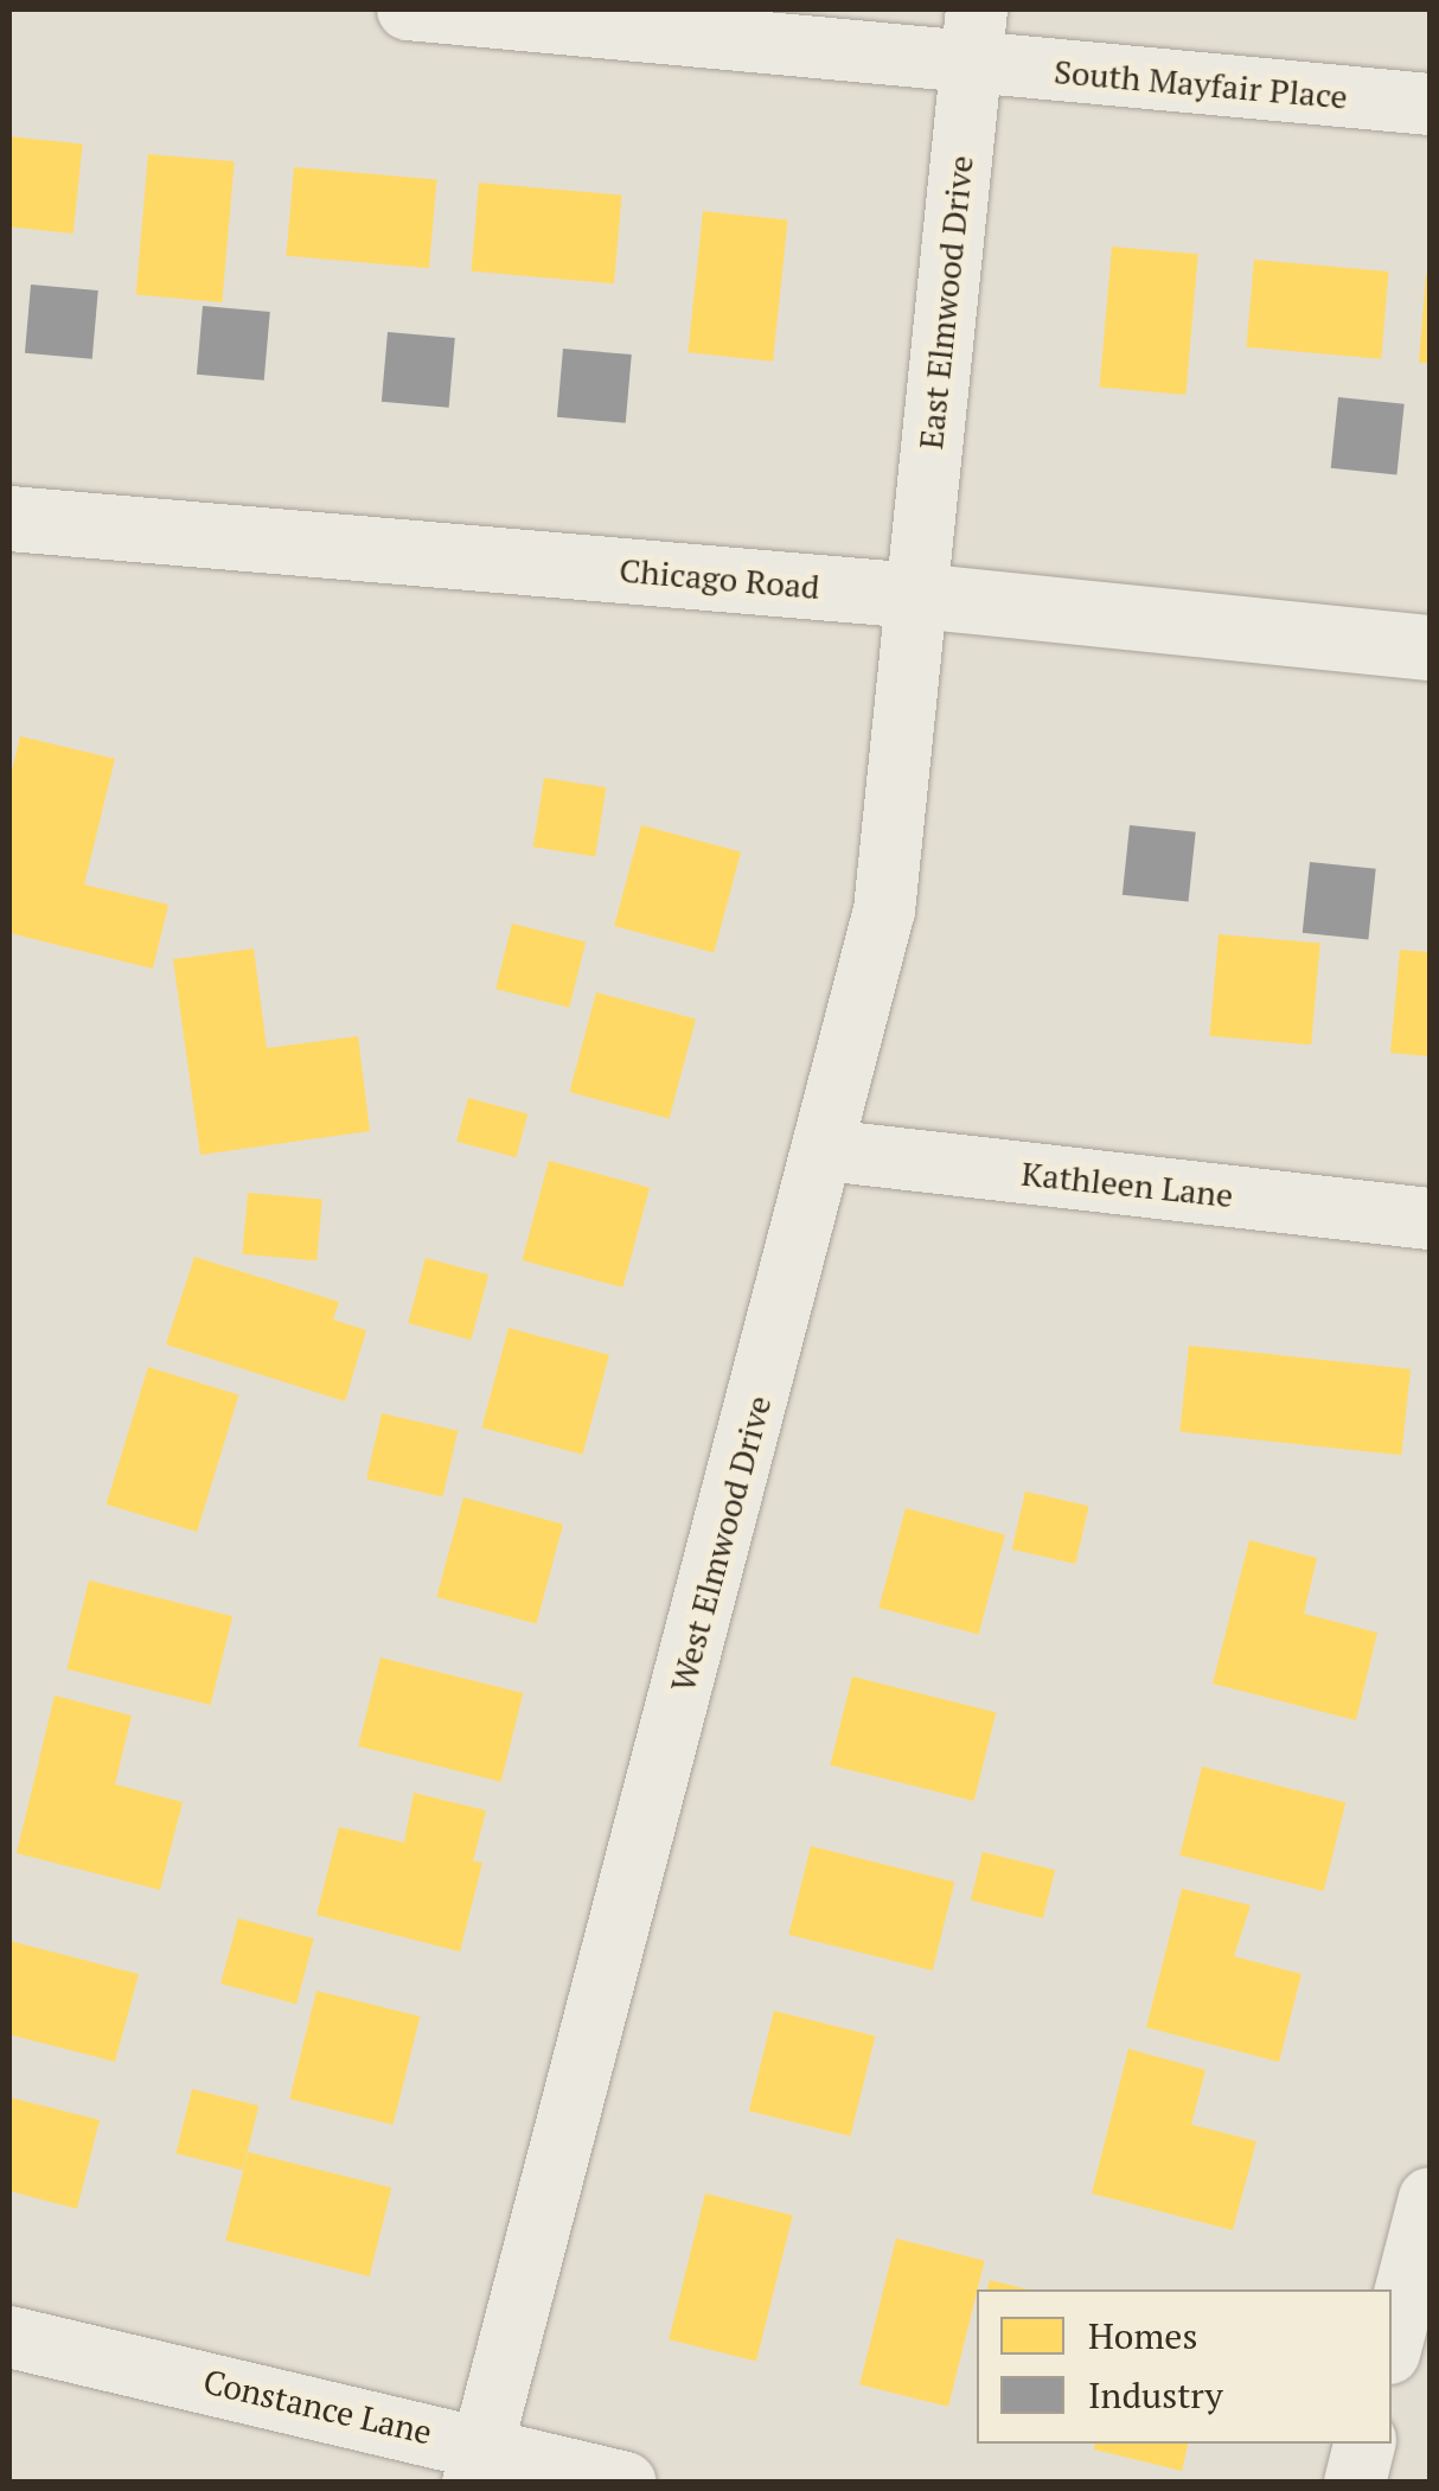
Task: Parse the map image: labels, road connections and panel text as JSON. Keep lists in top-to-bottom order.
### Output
{
  "streets": {
    "street": [
      "South Mayfair Place",
      "East Elmwood Drive",
      "Chicago Road",
      "Kathleen Lane",
      "West Elmwood Drive",
      "Constance Lane"
    ]
  },
  "crossings": [
    ["South Mayfair Place", "East Elmwood Drive"],
    ["East Elmwood Drive", "Chicago Road"],
    ["East Elmwood Drive", "West Elmwood Drive"],
    ["Chicago Road", "West Elmwood Drive"],
    ["Kathleen Lane", "West Elmwood Drive"],
    ["West Elmwood Drive", "Constance Lane"]
  ],
  "legend": ["Homes", "Industry"]
}
